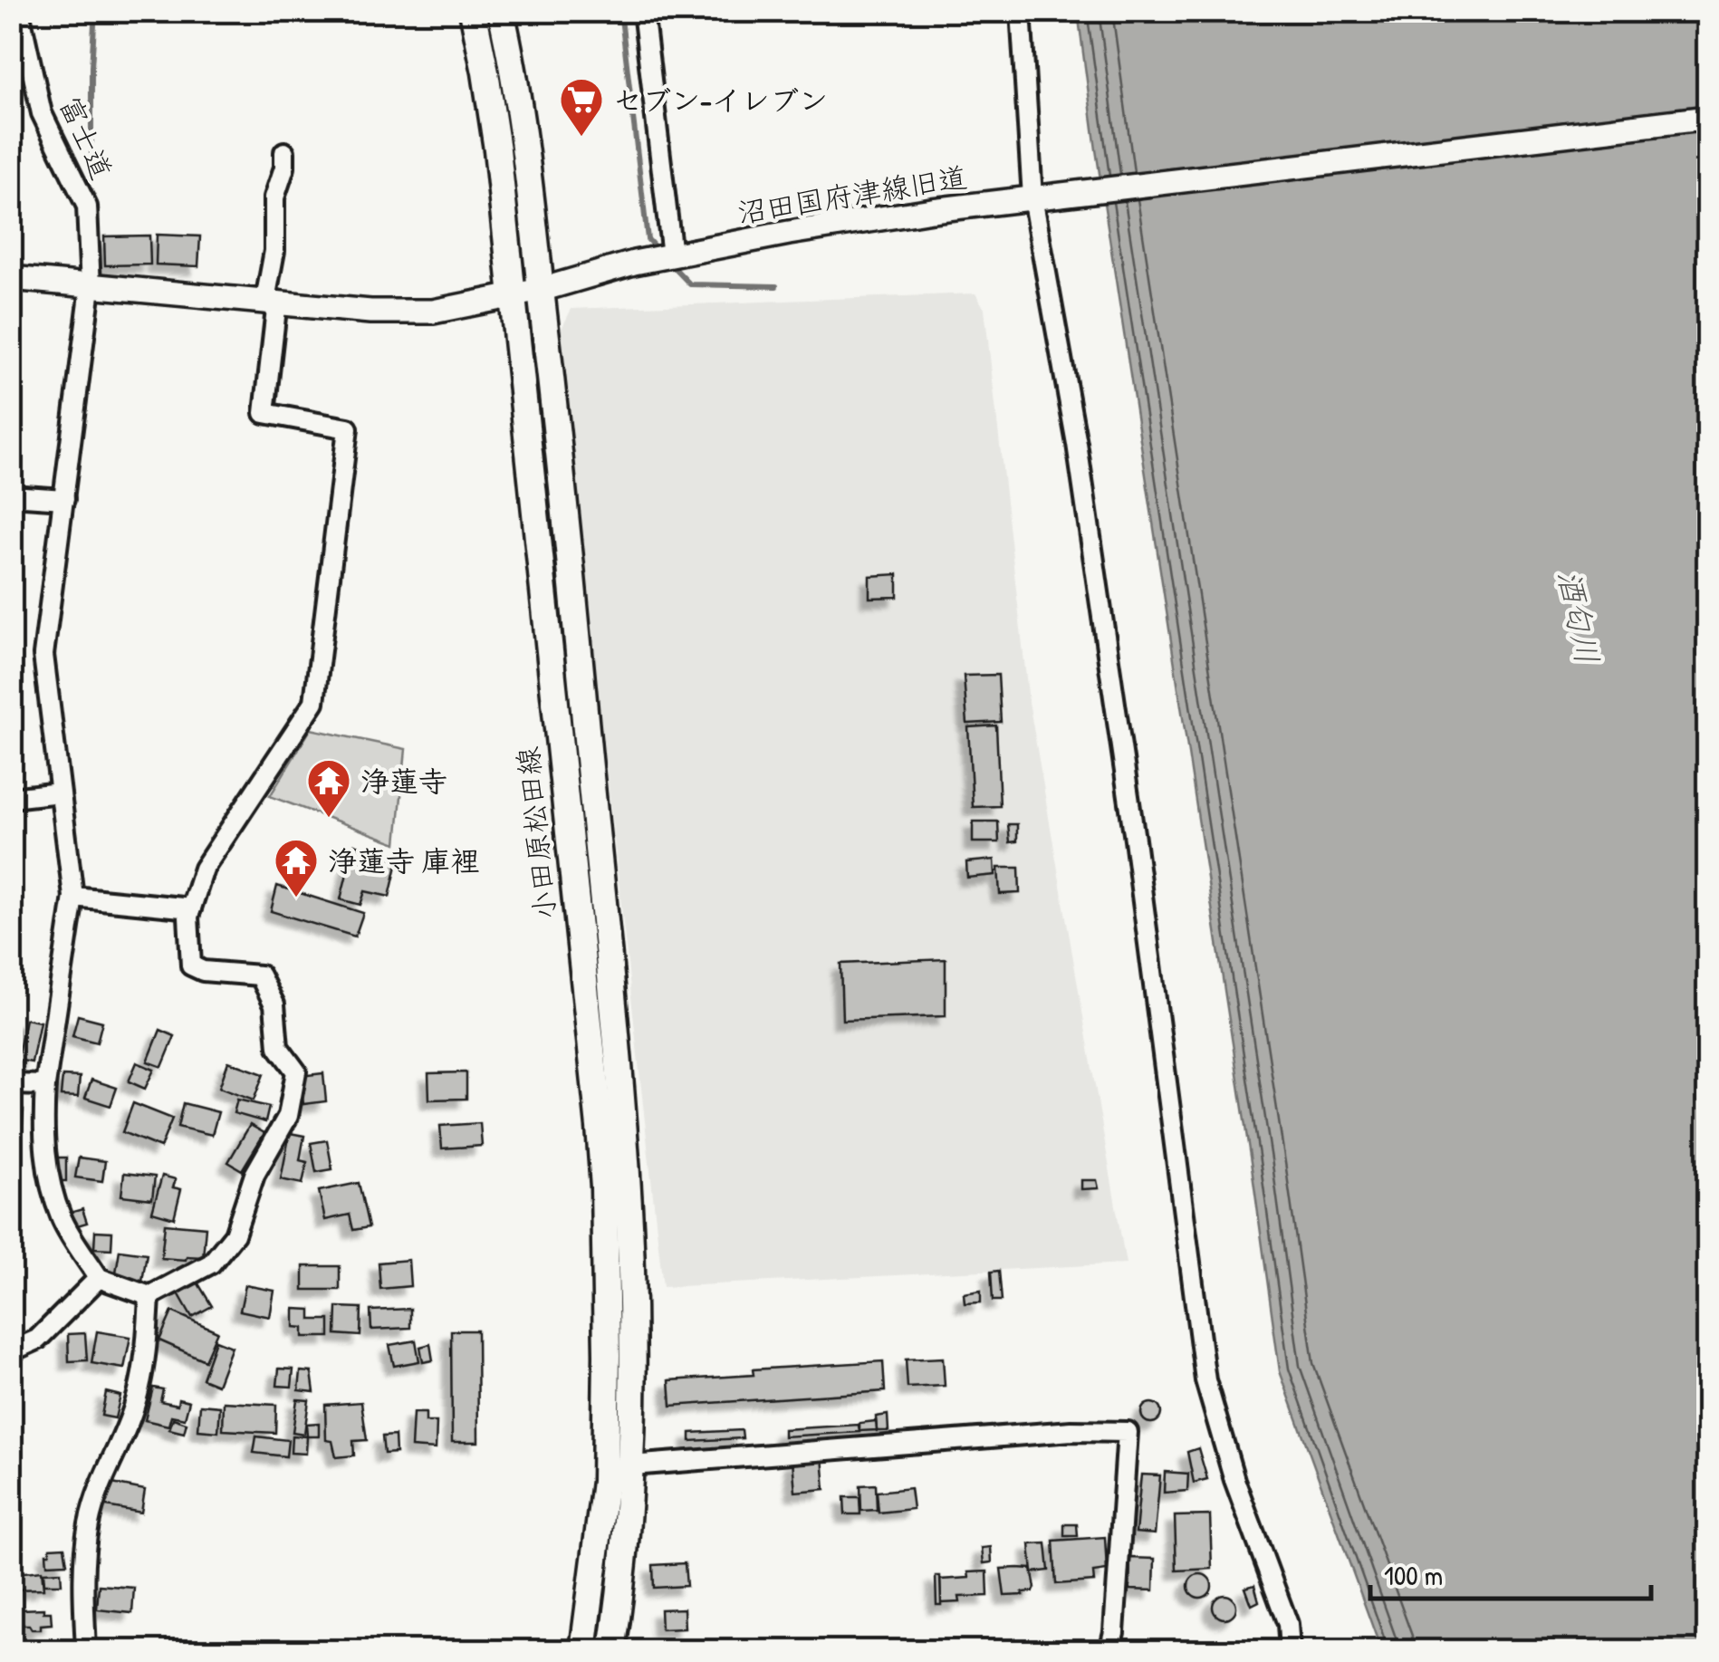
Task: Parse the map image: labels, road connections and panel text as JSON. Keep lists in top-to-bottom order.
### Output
{
  "streets": {
    "main road": ["小田原松田線"],
    "street": ["富士道", "沼田国府津線旧道"]
  },
  "crossings": [
    ["富士道", "沼田国府津線旧道"],
    ["沼田国府津線旧道", "小田原松田線"]
  ],
  "water": ["酒匂川"],
  "places": {
    "supermarket": ["セブン-イレブン"],
    "temple": ["浄蓮寺", "浄蓮寺 庫裡"]
  },
  "scale_bar": "100 m"
}
